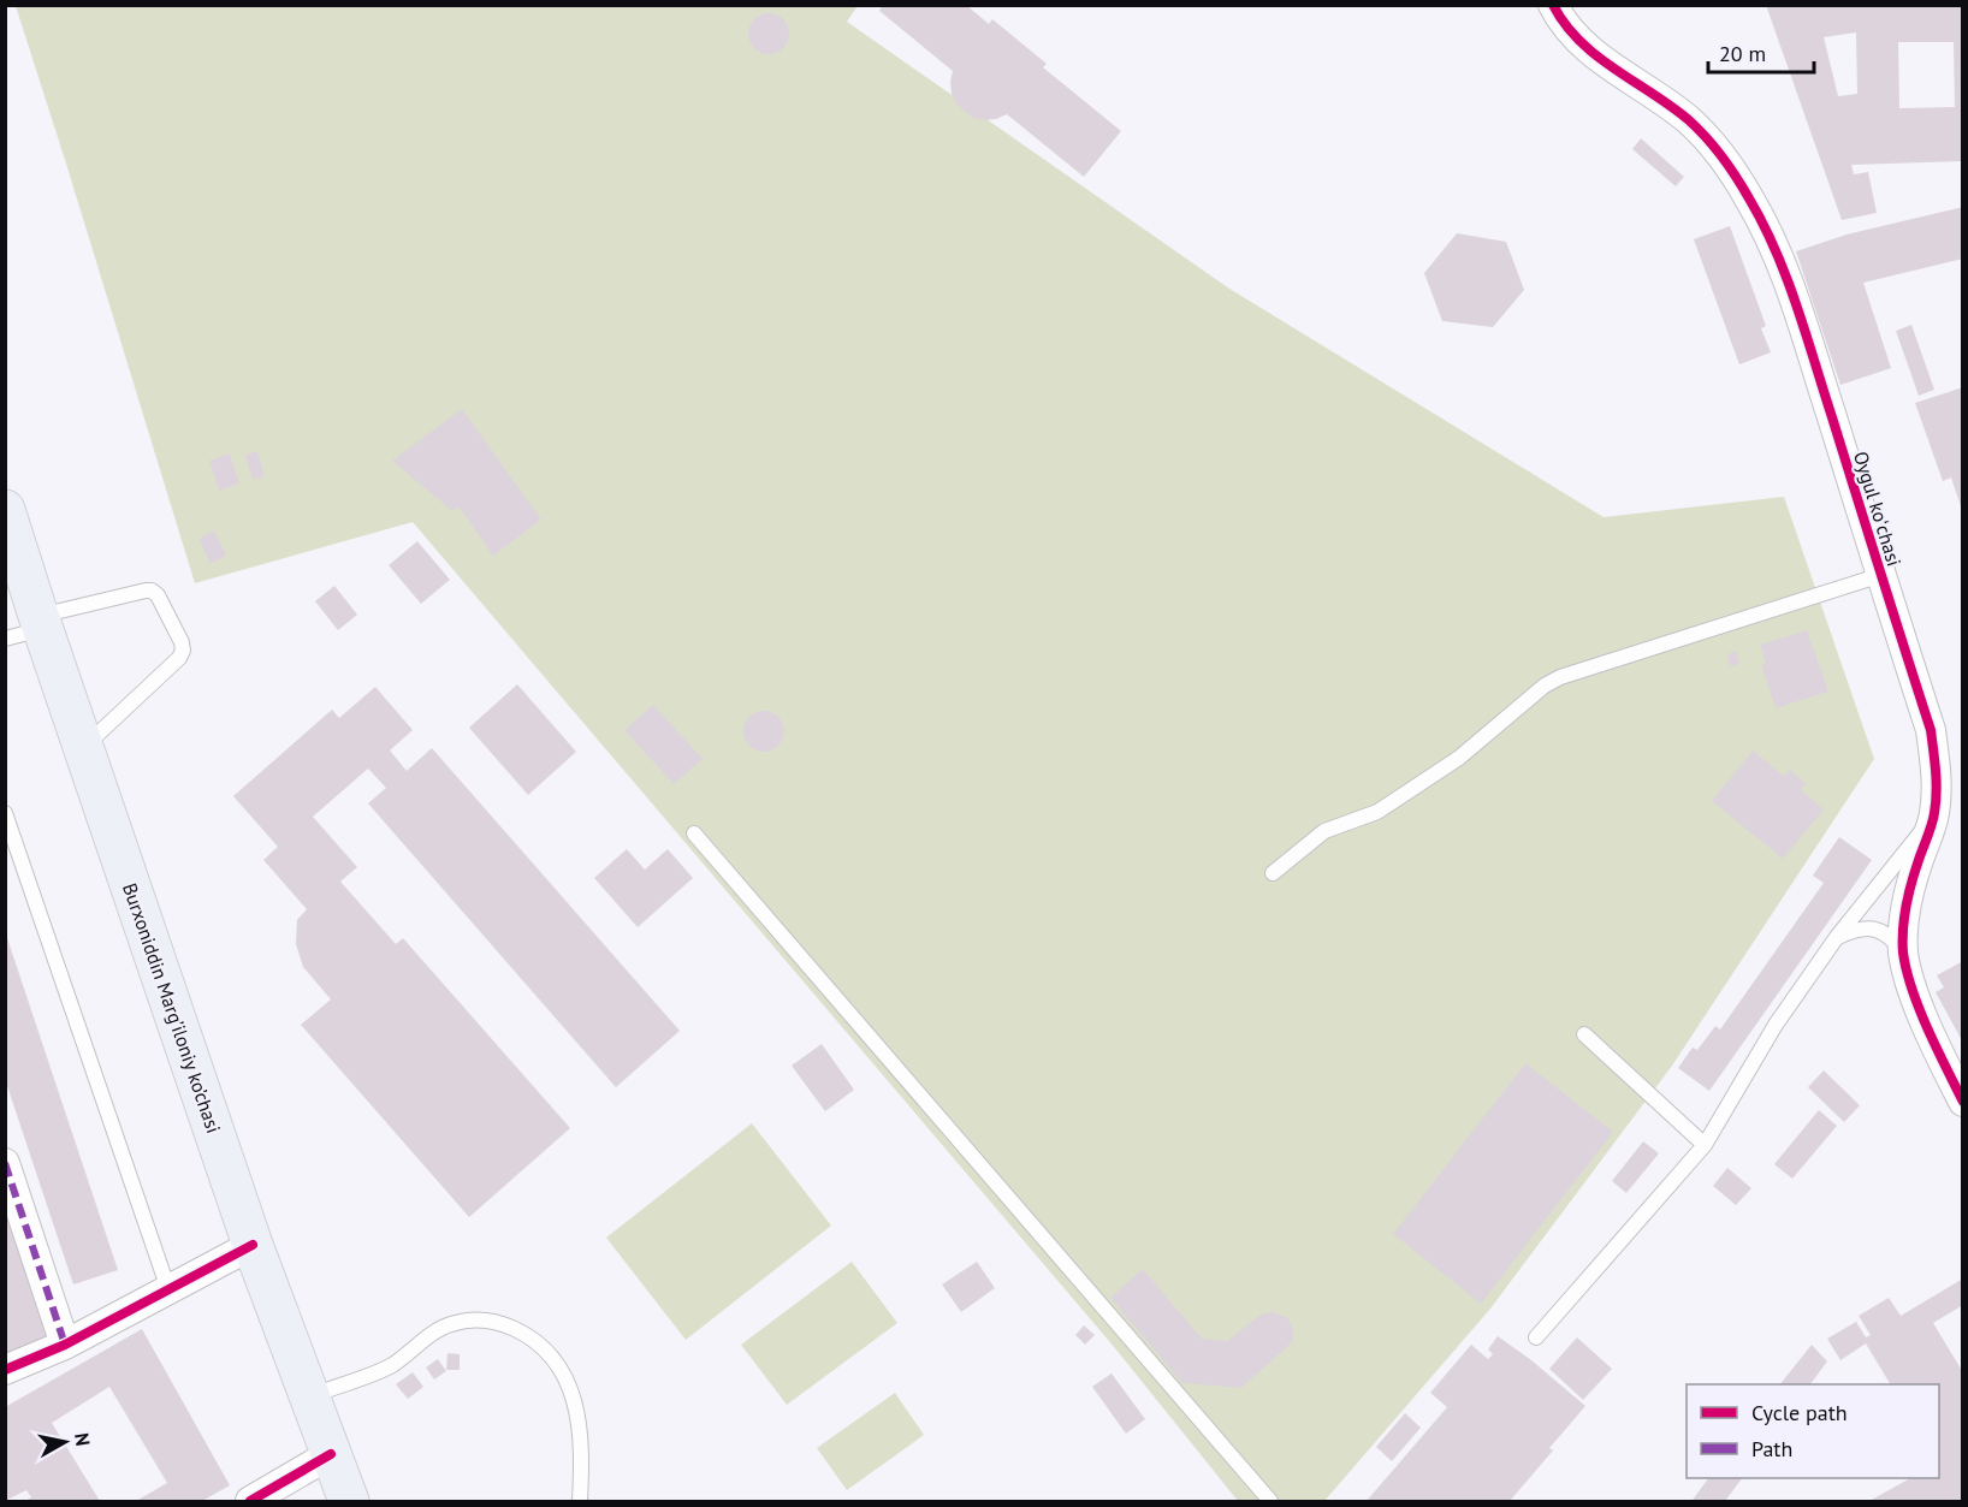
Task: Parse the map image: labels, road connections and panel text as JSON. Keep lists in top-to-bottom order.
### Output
{
  "streets": {
    "main road": ["Burxoniddin Marg’iloniy ko’chasi"],
    "street": ["Oygul koʻchasi"]
  },
  "legend": ["Cycle path", "Path"],
  "scale_bar": "20 m",
  "north": "right"
}
